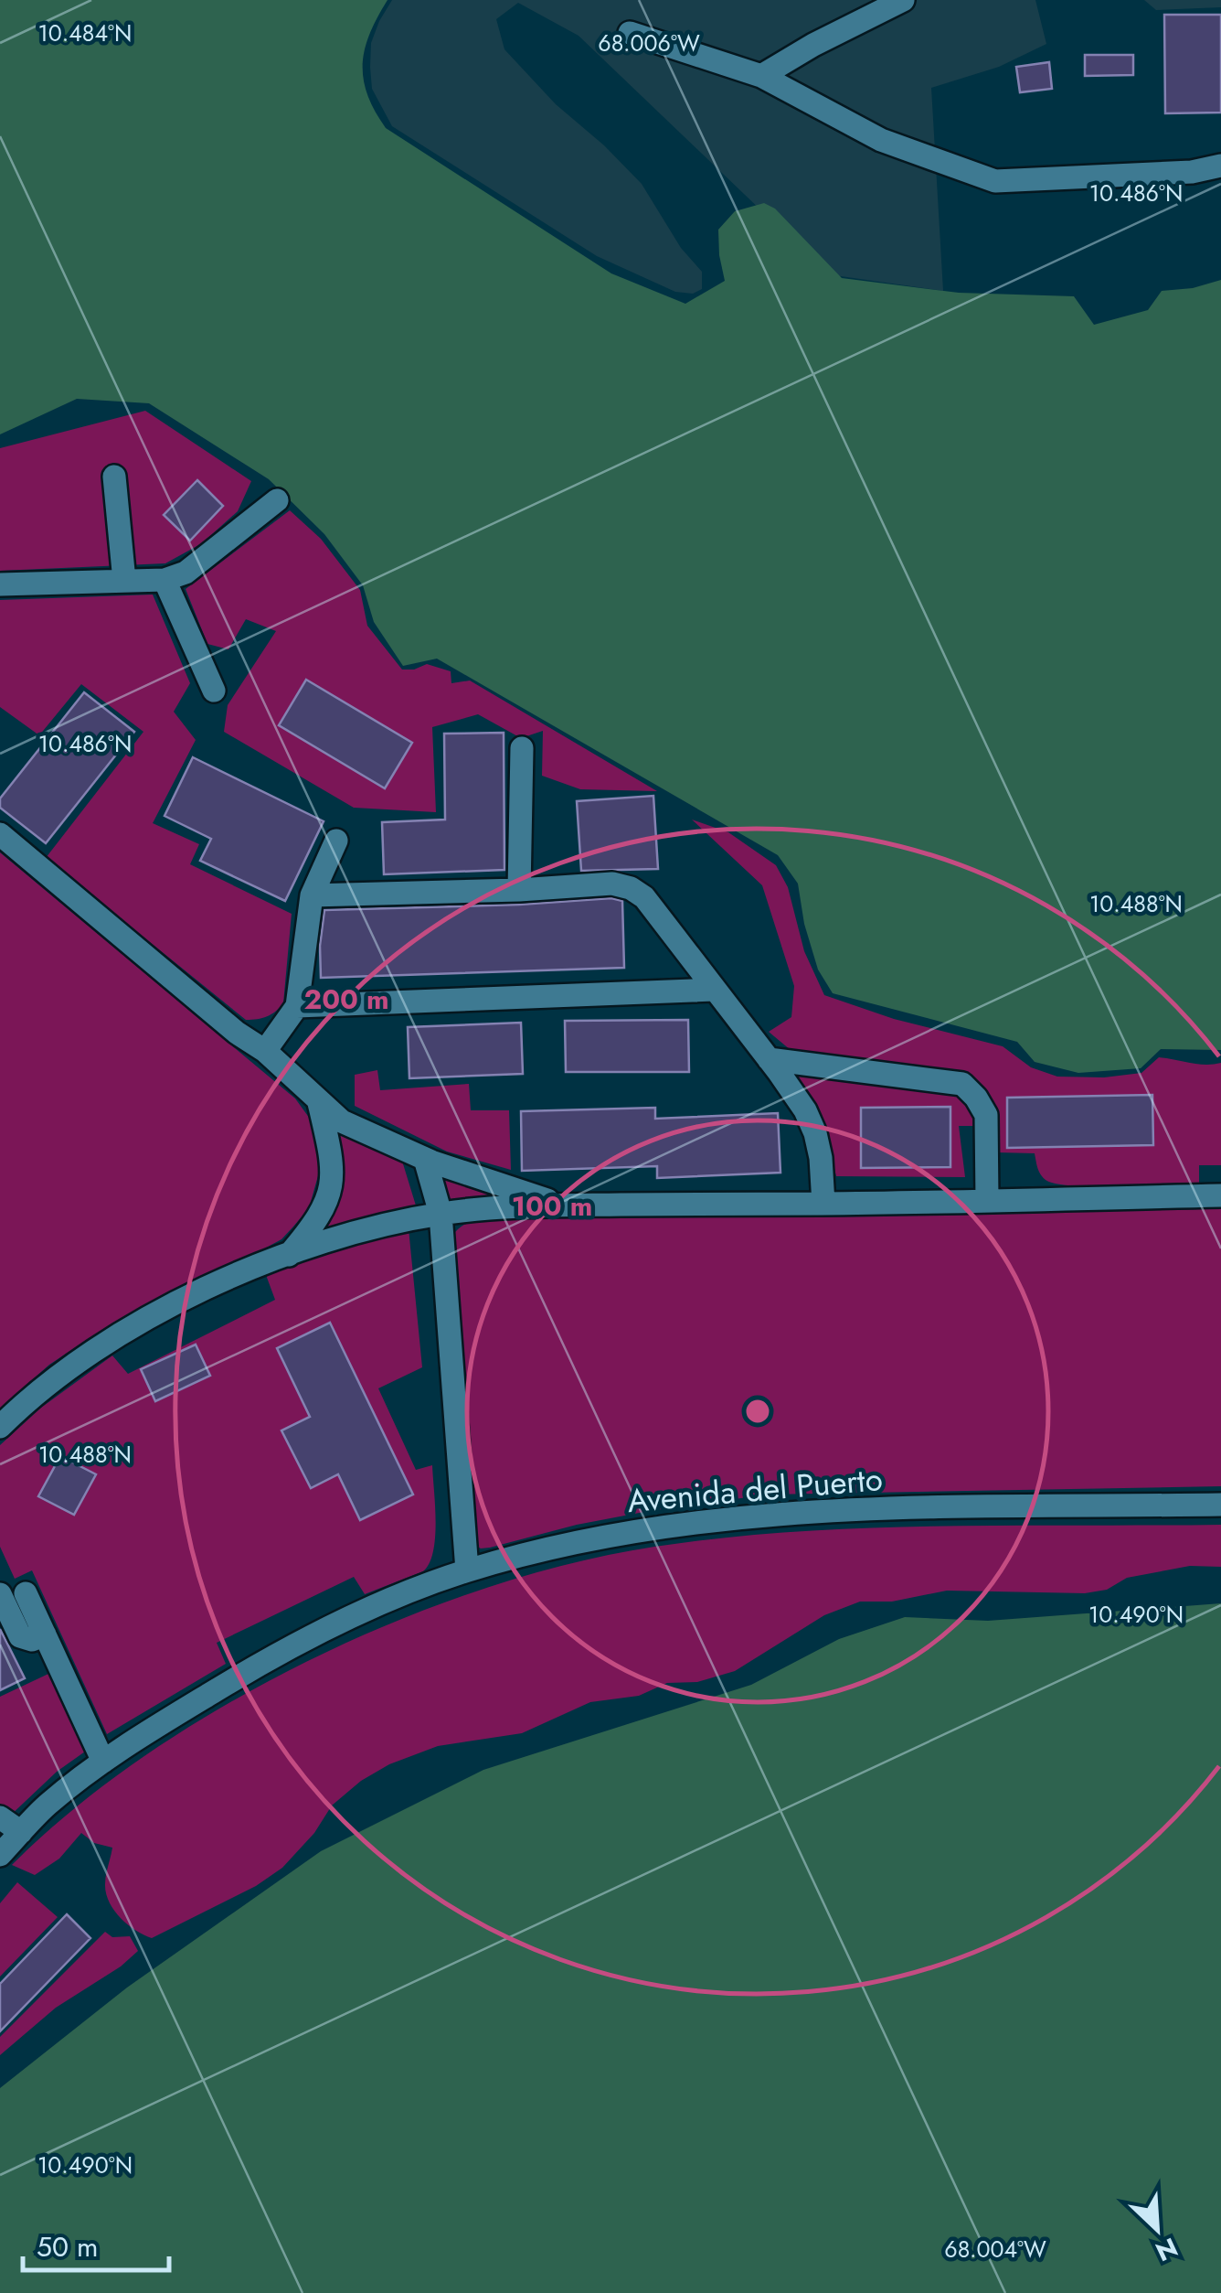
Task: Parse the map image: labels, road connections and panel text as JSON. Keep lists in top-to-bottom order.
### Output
{
  "streets": {
    "street": ["Avenida del Puerto"]
  },
  "scale_bar": "50 m",
  "north": "bottom right",
  "coordinates": [
    "10.484°N",
    "68.006°W",
    "10.486°N",
    "10.488°N",
    "10.490°N",
    "68.004°W"
  ],
  "rings": ["200 m", "100 m"]
}
